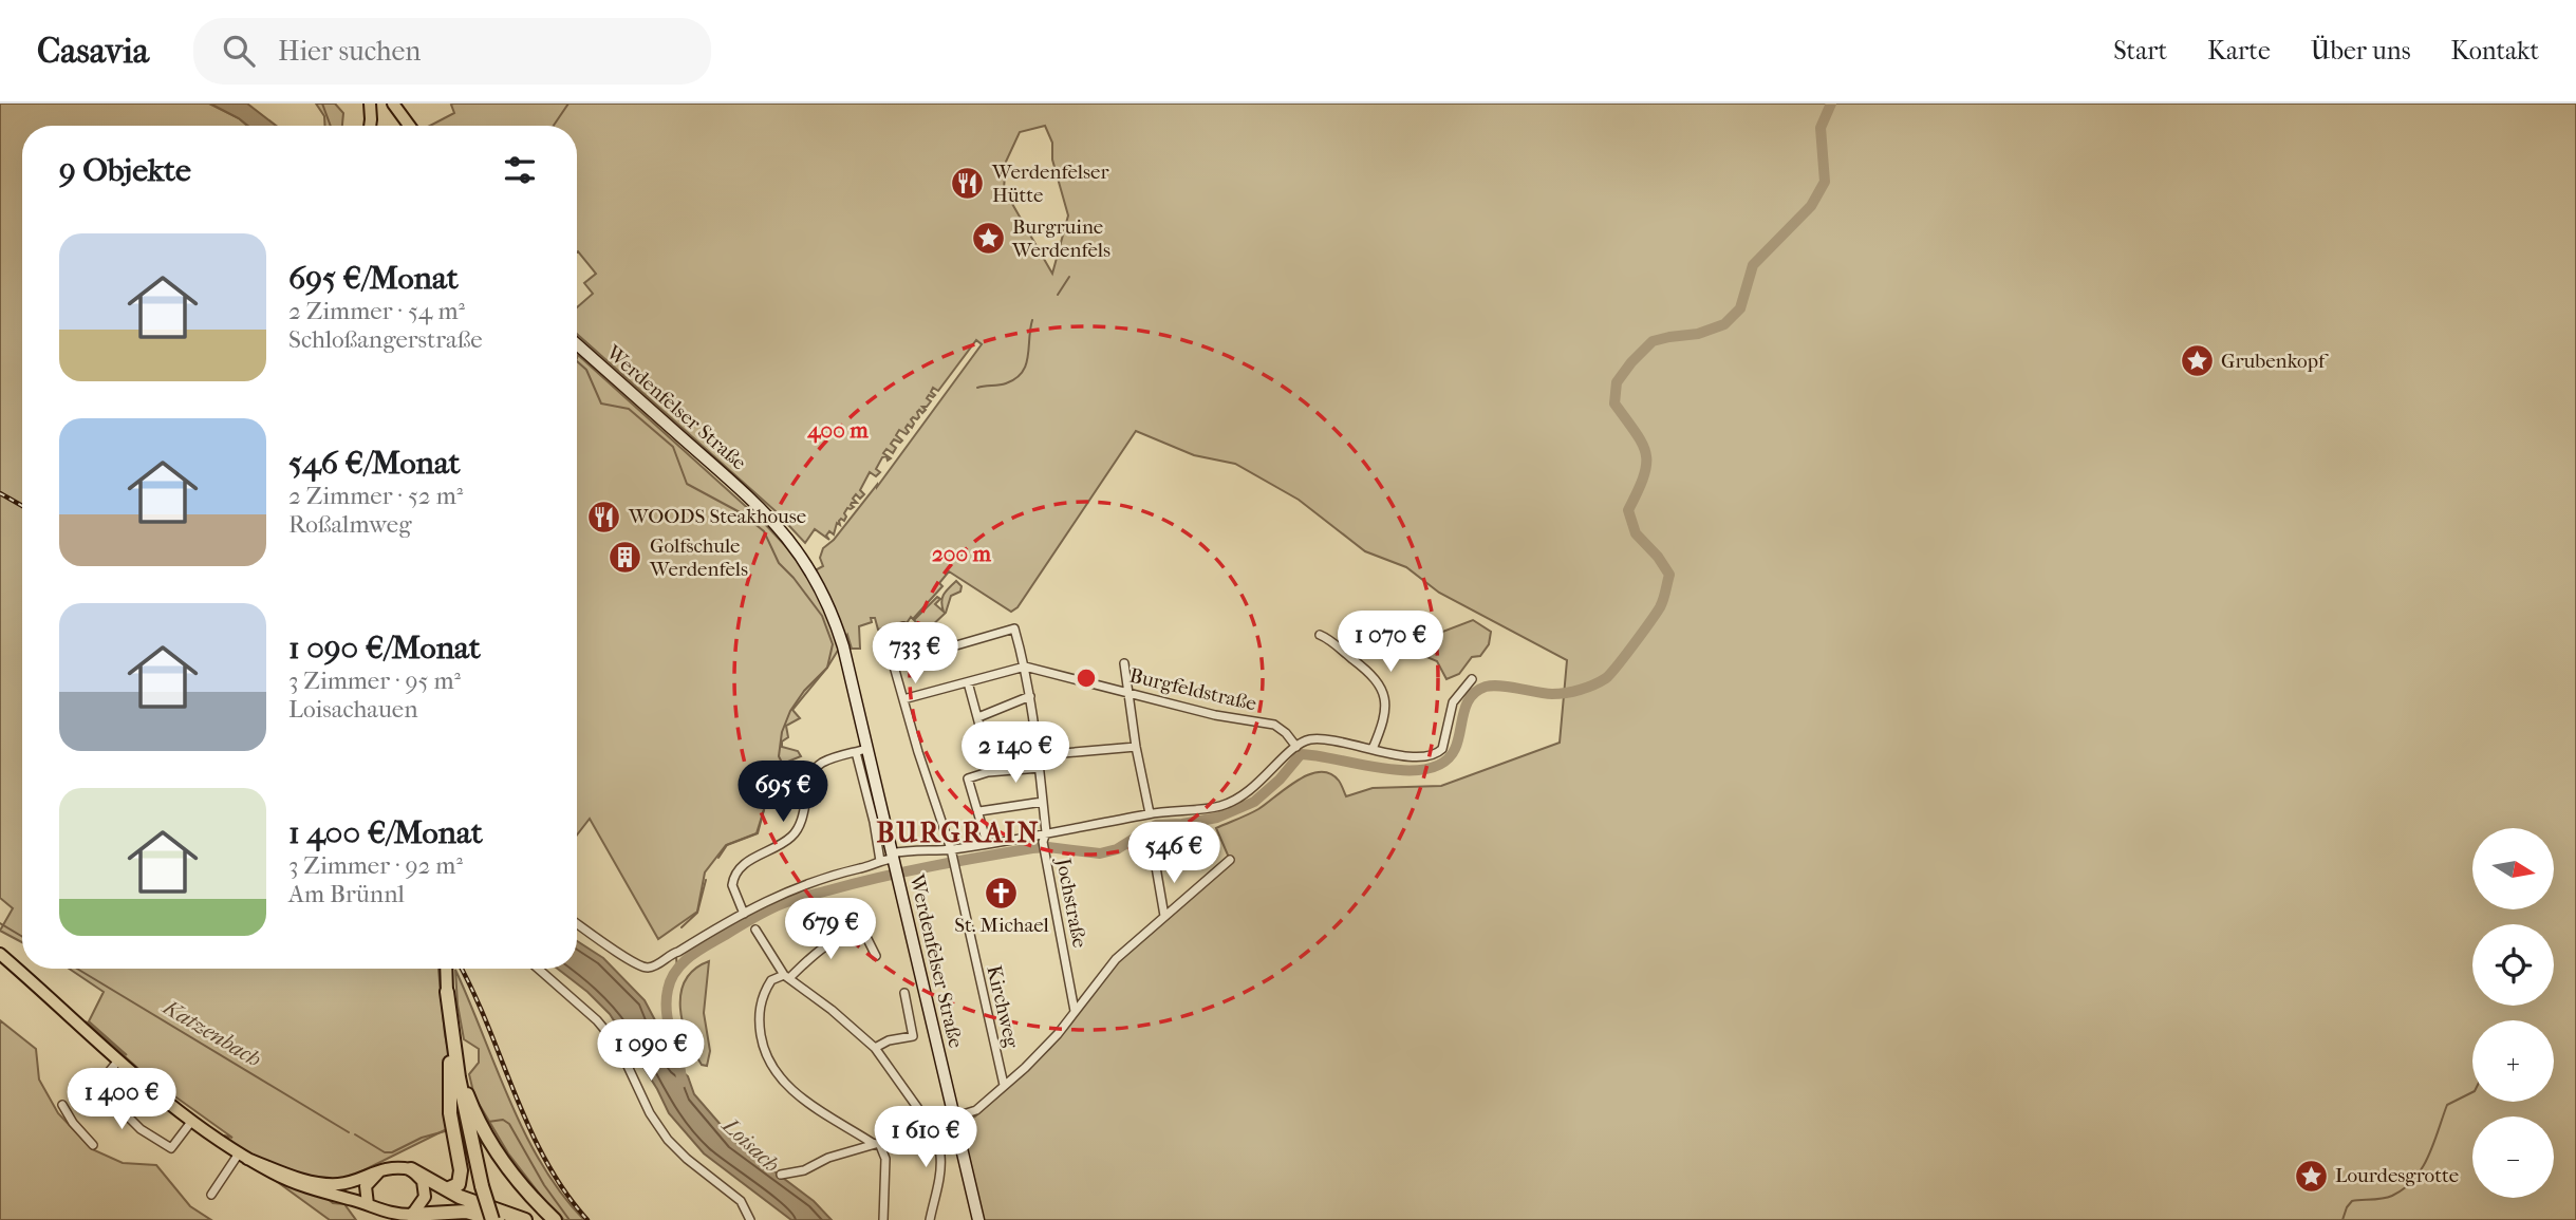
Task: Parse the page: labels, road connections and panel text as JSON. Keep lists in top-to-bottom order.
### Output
{
  "streets": {
    "street": [
      "Werdenfelser Straße",
      "Burgfeldstraße",
      "Jochstraße",
      "Kirchweg"
    ]
  },
  "crossings": [
    ["Burgfeldstraße", "Jochstraße"],
    ["Burgfeldstraße", "Kirchweg"],
    ["Jochstraße", "Kirchweg"]
  ],
  "districts": ["BURGRAIN"],
  "water": ["Katzenbach", "Loisach"],
  "places": {
    "restaurant": ["Werdenfelser Hütte", "WOODS Steakhouse"],
    "place": ["Burgruine Werdenfels", "Grubenkopf", "Lourdesgrotte"],
    "building": ["Golfschule Werdenfels"],
    "church": ["St. Michael"]
  },
  "north": "right",
  "page": {
    "header": "Casavia",
    "search": "Hier suchen",
    "nav": [
      "Start",
      "Karte",
      "Über uns",
      "Kontakt"
    ],
    "heading": "9 Objekte",
    "list": [
      {
        "name": "695 €/Monat",
        "note": "2 Zimmer · 54 m² · Schloßangerstraße"
      },
      {
        "name": "546 €/Monat",
        "note": "2 Zimmer · 52 m² · Roßalmweg"
      },
      {
        "name": "1 090 €/Monat",
        "note": "3 Zimmer · 95 m² · Loisachauen"
      },
      {
        "name": "1 400 €/Monat",
        "note": "3 Zimmer · 92 m² · Am Brünnl"
      }
    ],
    "price": [
      "1 070 €",
      "733 €",
      "2 140 €",
      "695 €",
      "546 €",
      "679 €",
      "1 090 €",
      "1 400 €",
      "1 610 €"
    ],
    "map_buttons": ["+", "−"]
  },
  "rings": ["400 m", "200 m"]
}
